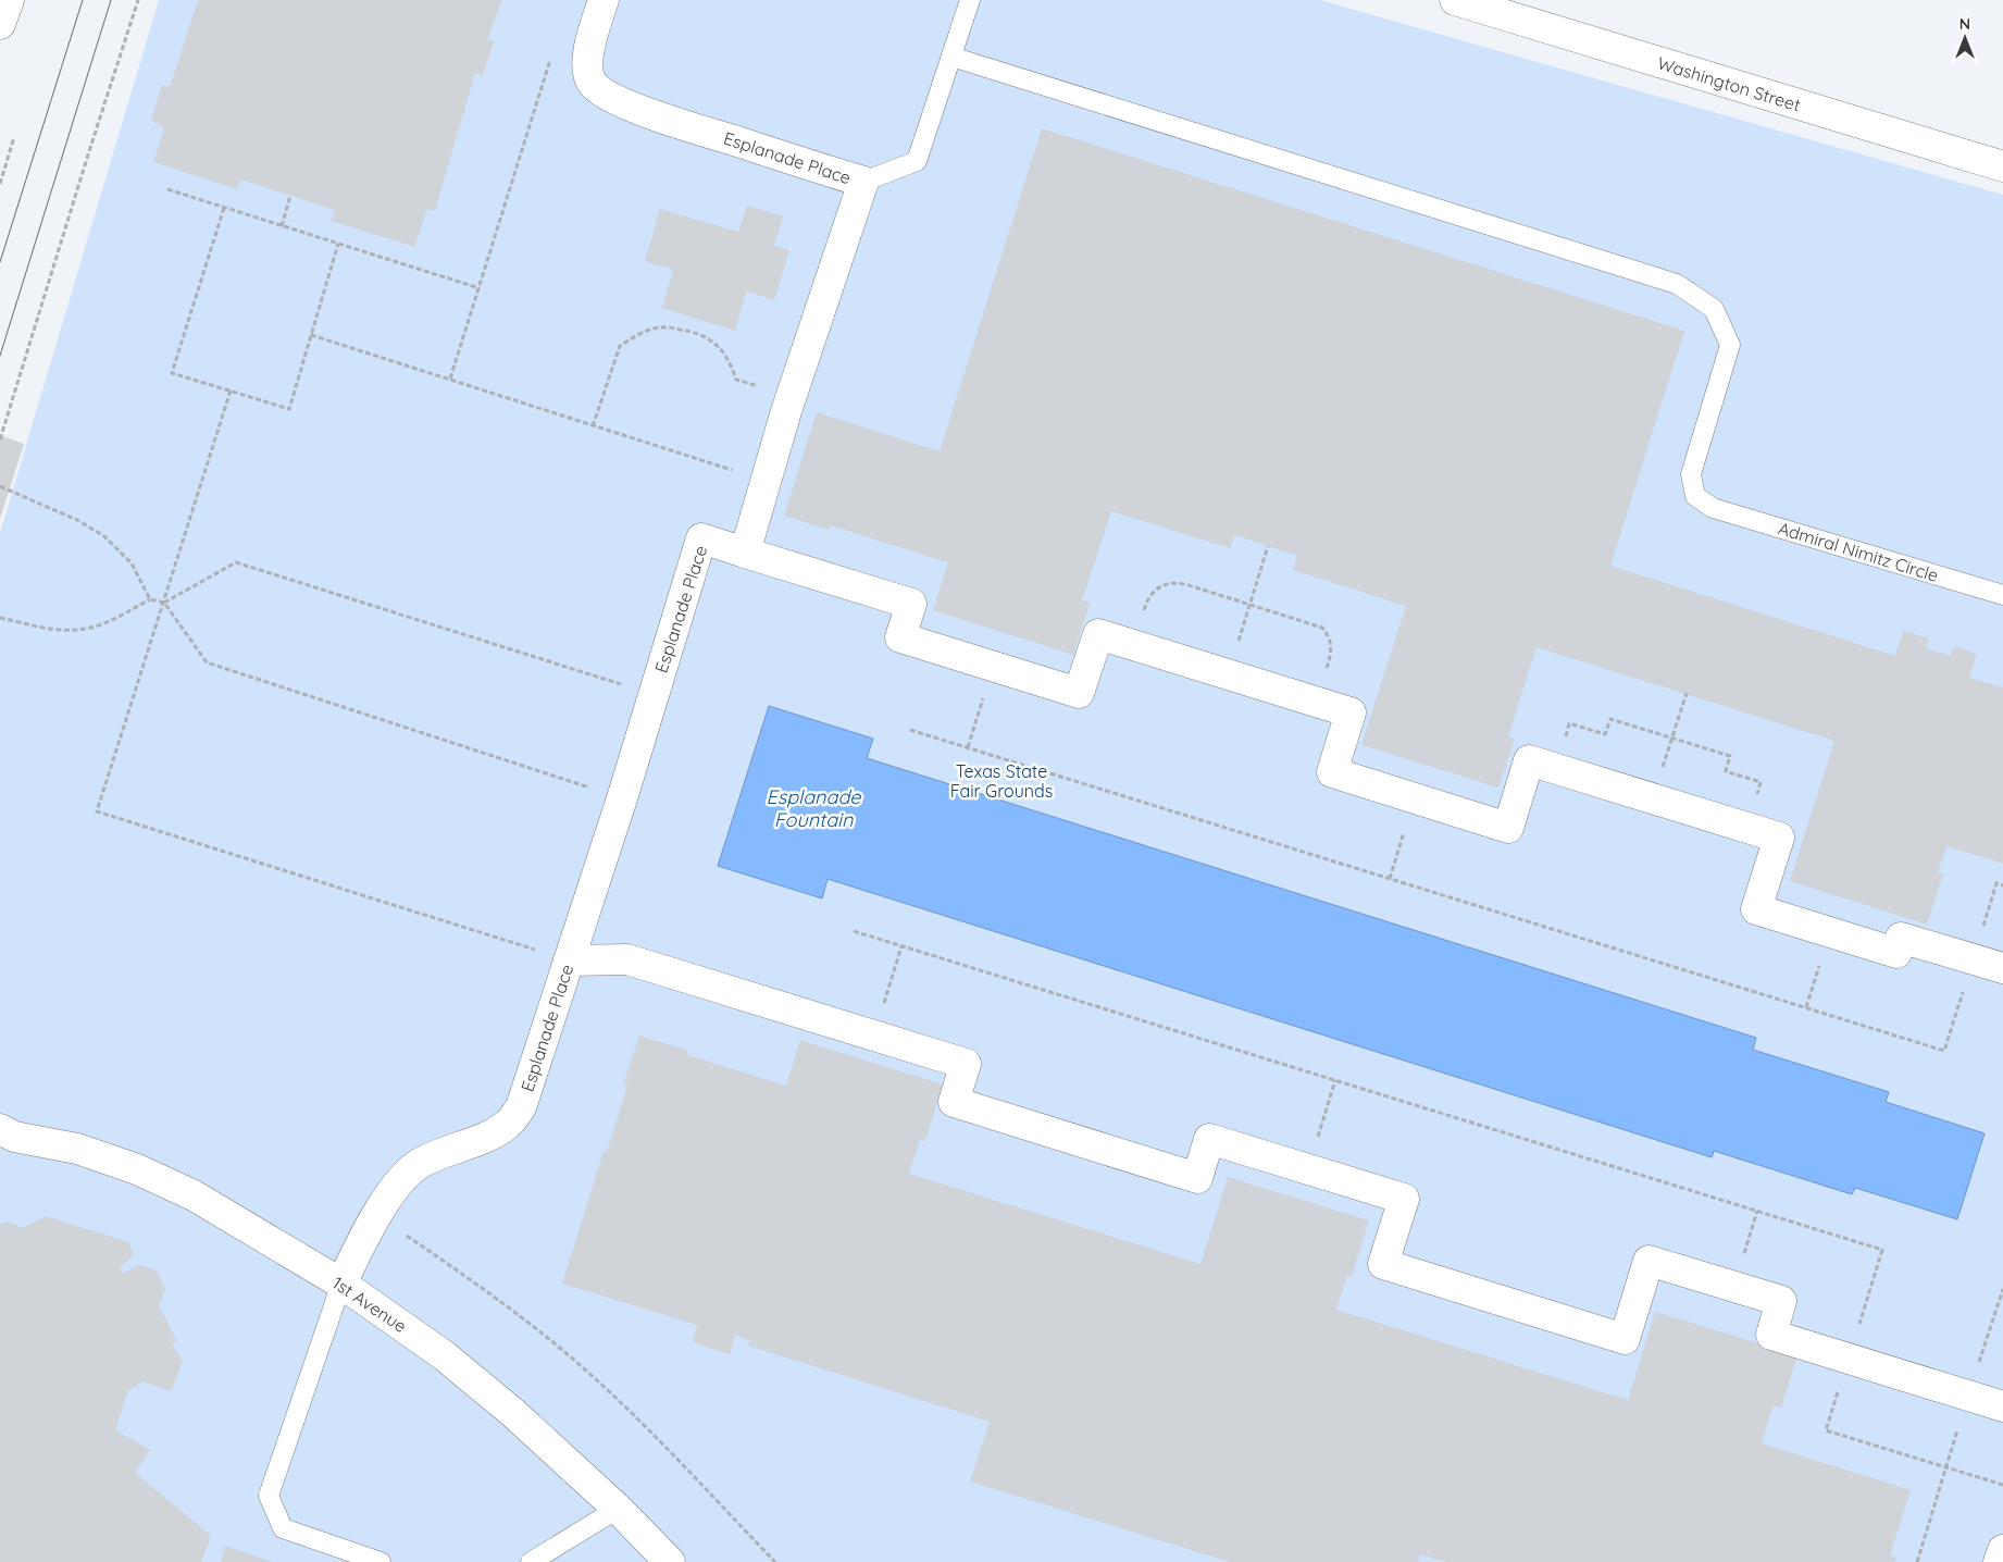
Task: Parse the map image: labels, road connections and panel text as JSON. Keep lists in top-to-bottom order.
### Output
{
  "streets": {
    "street": ["Washington Street", "Esplanade Place", "1st Avenue"],
    "lane": ["Admiral Nimitz Circle"]
  },
  "crossings": [
    ["Esplanade Place", "1st Avenue"]
  ],
  "water": ["Esplanade Fountain"],
  "parks": ["Texas State Fair Grounds"],
  "north": "top"
}
